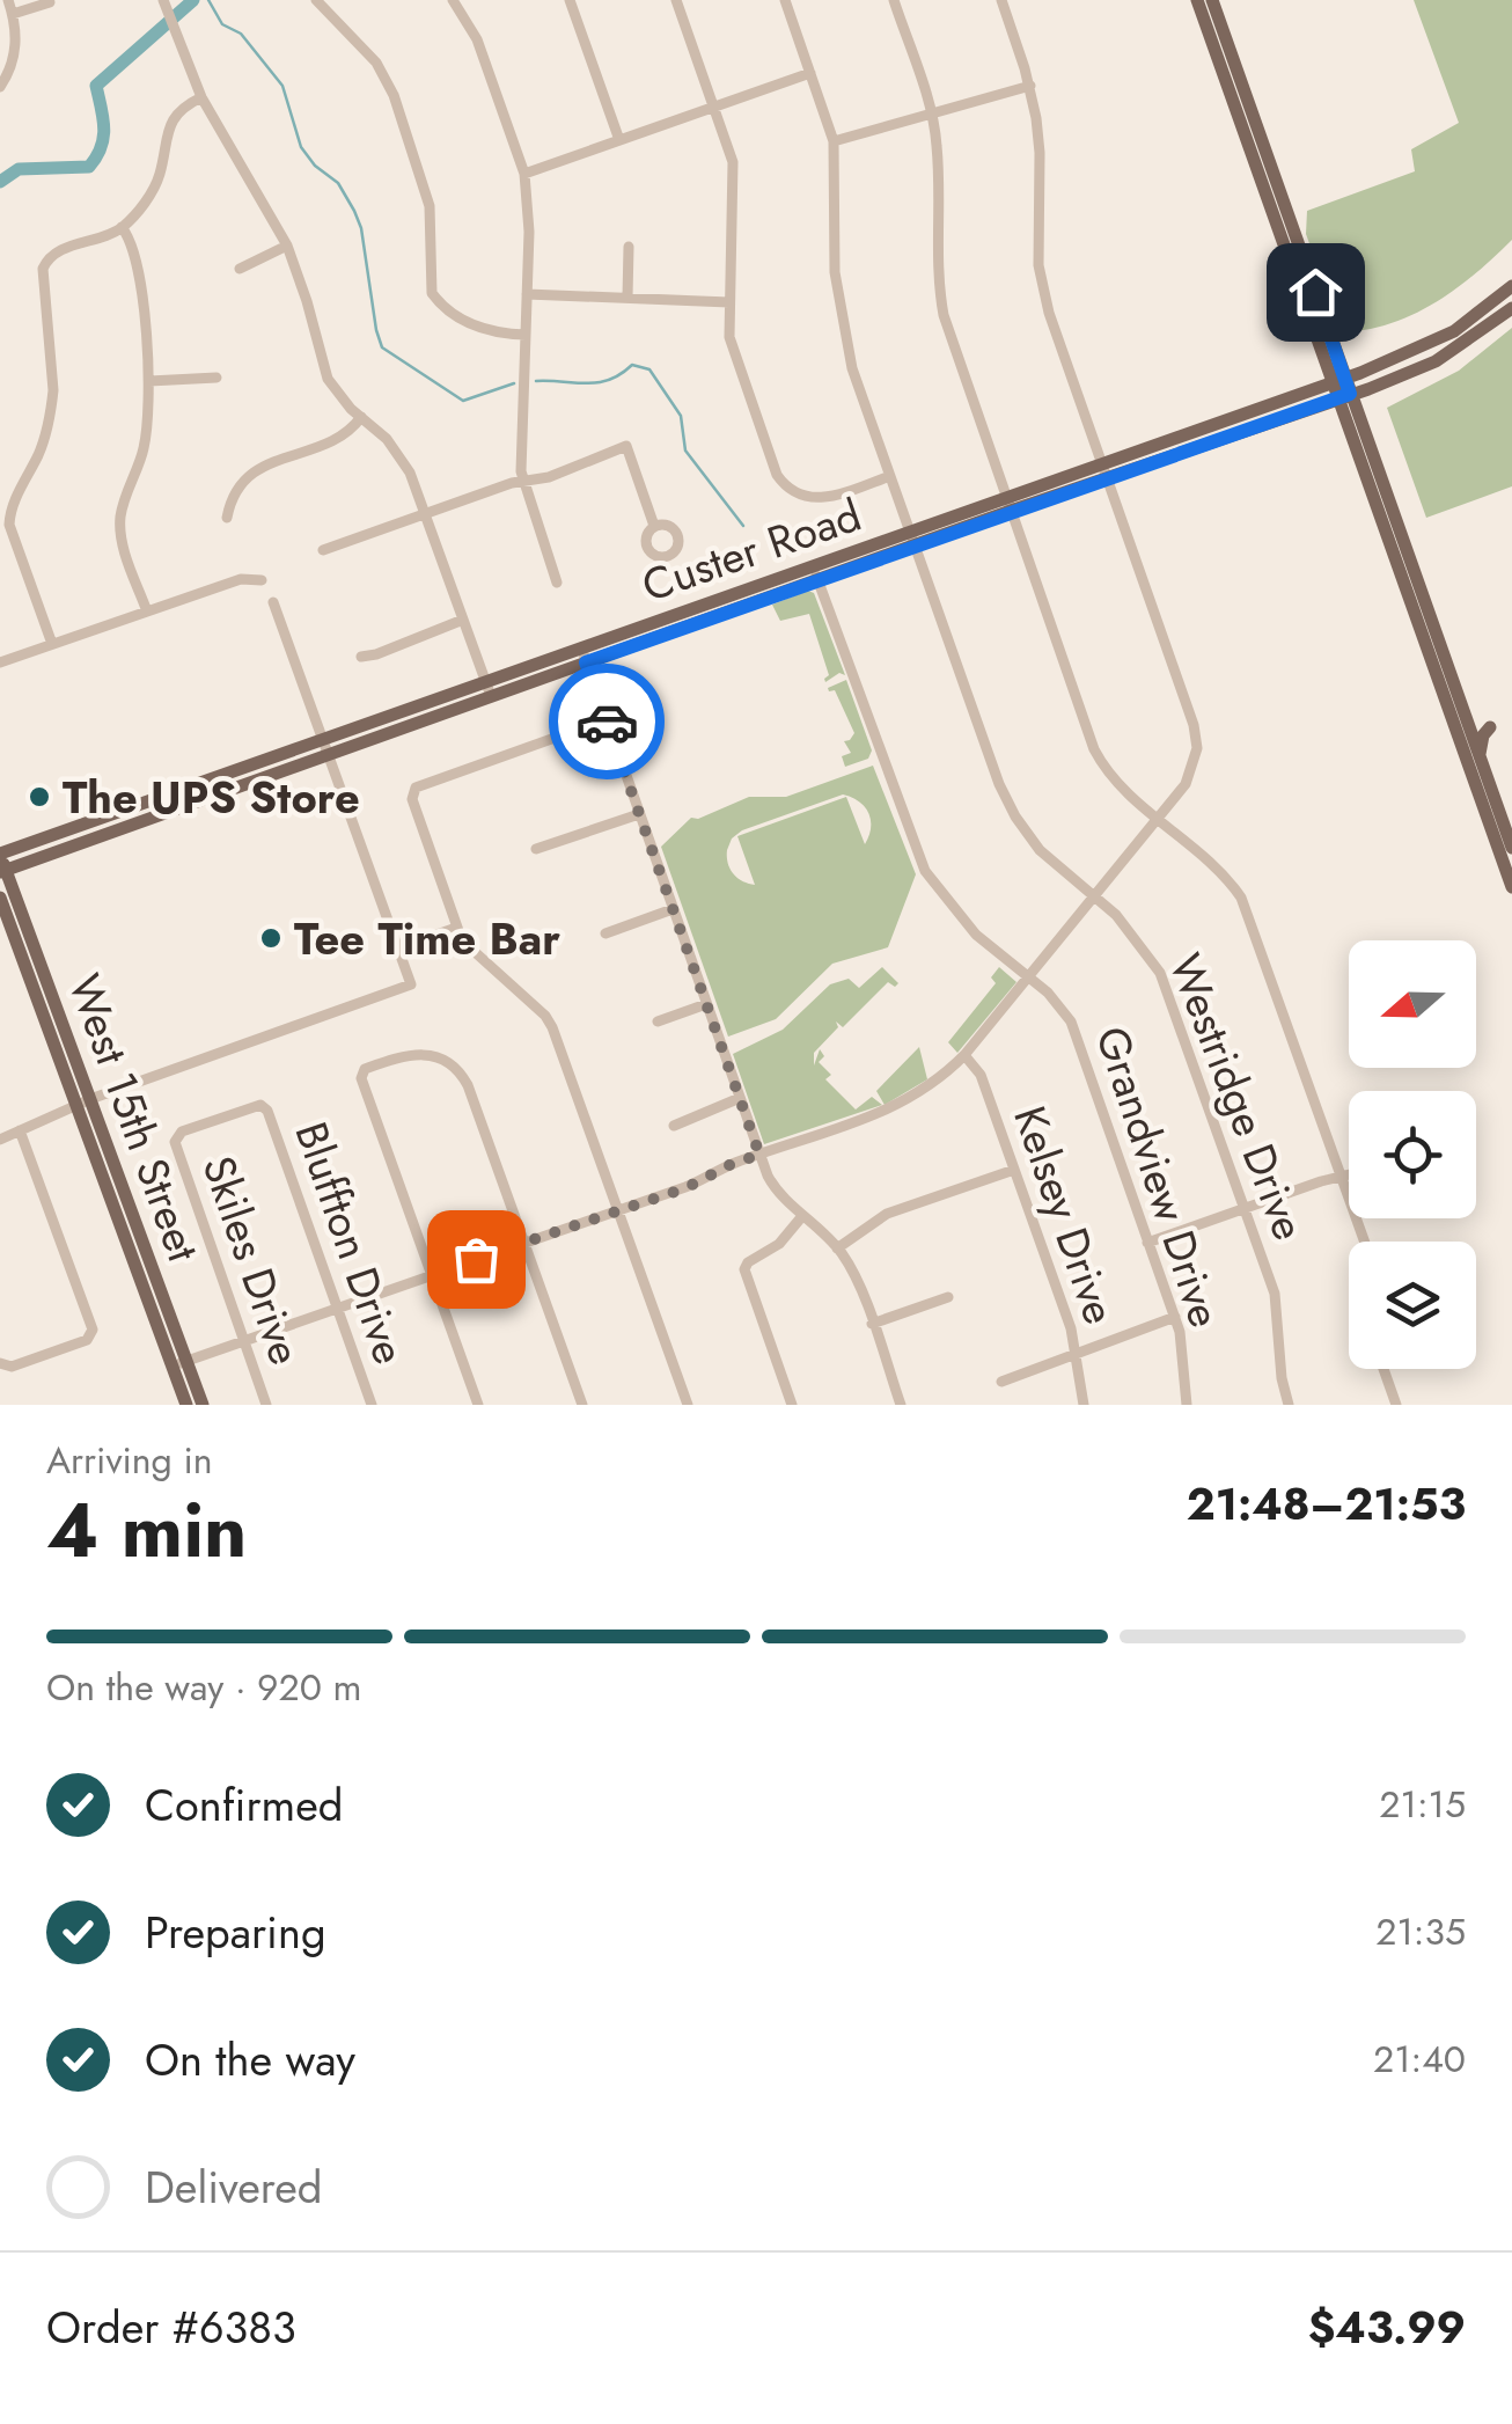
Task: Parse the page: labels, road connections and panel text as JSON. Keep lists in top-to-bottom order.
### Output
{
  "streets": {
    "main road": ["Custer Road", "West 15th Street"],
    "street": [
      "Westridge Drive",
      "Grandview Drive",
      "Kelsey Drive",
      "Bluffton Drive",
      "Skiles Drive"
    ]
  },
  "crossings": [
    ["Custer Road", "Westridge Drive"],
    ["Custer Road", "West 15th Street"],
    ["Custer Road", "Grandview Drive"],
    ["Bluffton Drive", "Skiles Drive"]
  ],
  "places": ["The UPS Store", "Tee Time Bar"],
  "north": "left",
  "page": {
    "heading": ["4 min", "Arriving in", "21:48–21:53"],
    "panel": ["Order #6383", "$43.99"],
    "bar": "On the way · 920 m",
    "list": [
      ["Confirmed", "21:15"],
      ["Preparing", "21:35"],
      ["On the way", "21:40"],
      "Delivered"
    ]
  }
}
